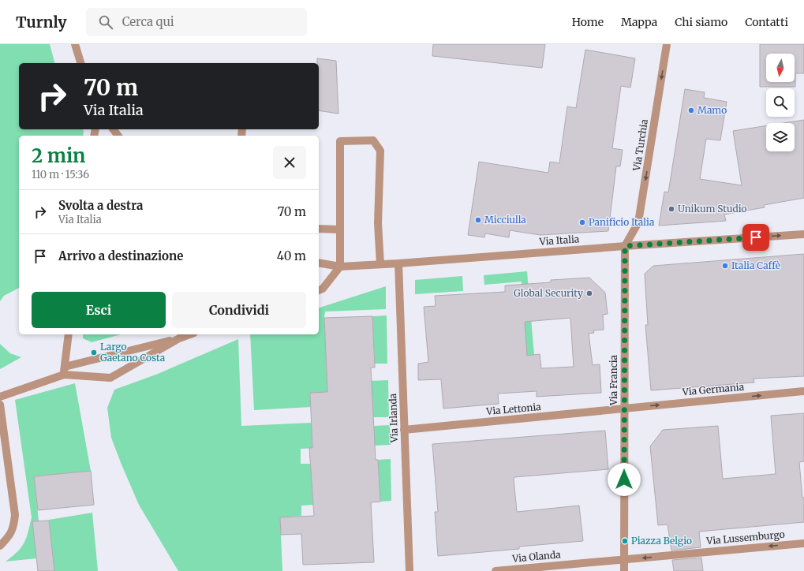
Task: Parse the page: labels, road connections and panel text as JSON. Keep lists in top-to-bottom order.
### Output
{
  "streets": {
    "street": [
      "Via Turchia",
      "Via Italia",
      "Via Francia",
      "Via Germania",
      "Via Lettonia",
      "Via Irlanda",
      "Via Lussemburgo",
      "Via Olanda"
    ]
  },
  "crossings": [
    ["Via Turchia", "Via Italia"],
    ["Via Turchia", "Via Francia"],
    ["Via Italia", "Via Francia"],
    ["Via Italia", "Via Irlanda"],
    ["Via Francia", "Via Germania"],
    ["Via Francia", "Via Lettonia"],
    ["Via Francia", "Via Lussemburgo"],
    ["Via Francia", "Via Olanda"],
    ["Via Germania", "Via Lettonia"],
    ["Via Lettonia", "Via Irlanda"],
    ["Via Lussemburgo", "Via Olanda"]
  ],
  "one_way": [
    "Via Turchia",
    "Via Italia",
    "Via Germania",
    "Via Lussemburgo"
  ],
  "places": [
    "Mamo",
    "Unikum Studio",
    "Micciulla",
    "Panificio Italia",
    "Italia Caffè",
    "Global Security",
    "Largo Gaetano Costa",
    "Piazza Belgio"
  ],
  "north": "bottom",
  "page": {
    "header": "Turnly",
    "search": "Cerca qui",
    "nav": [
      "Home",
      "Mappa",
      "Chi siamo",
      "Contatti"
    ],
    "turn": ["70 m", "Via Italia"],
    "heading": ["2 min", "110 m · 15:36"],
    "list": [
      {
        "name": "Svolta a destra",
        "note": "Via Italia",
        "value": "70 m"
      },
      {
        "name": "Arrivo a destinazione",
        "value": "40 m"
      }
    ],
    "buttons": ["Esci", "Condividi"]
  }
}
